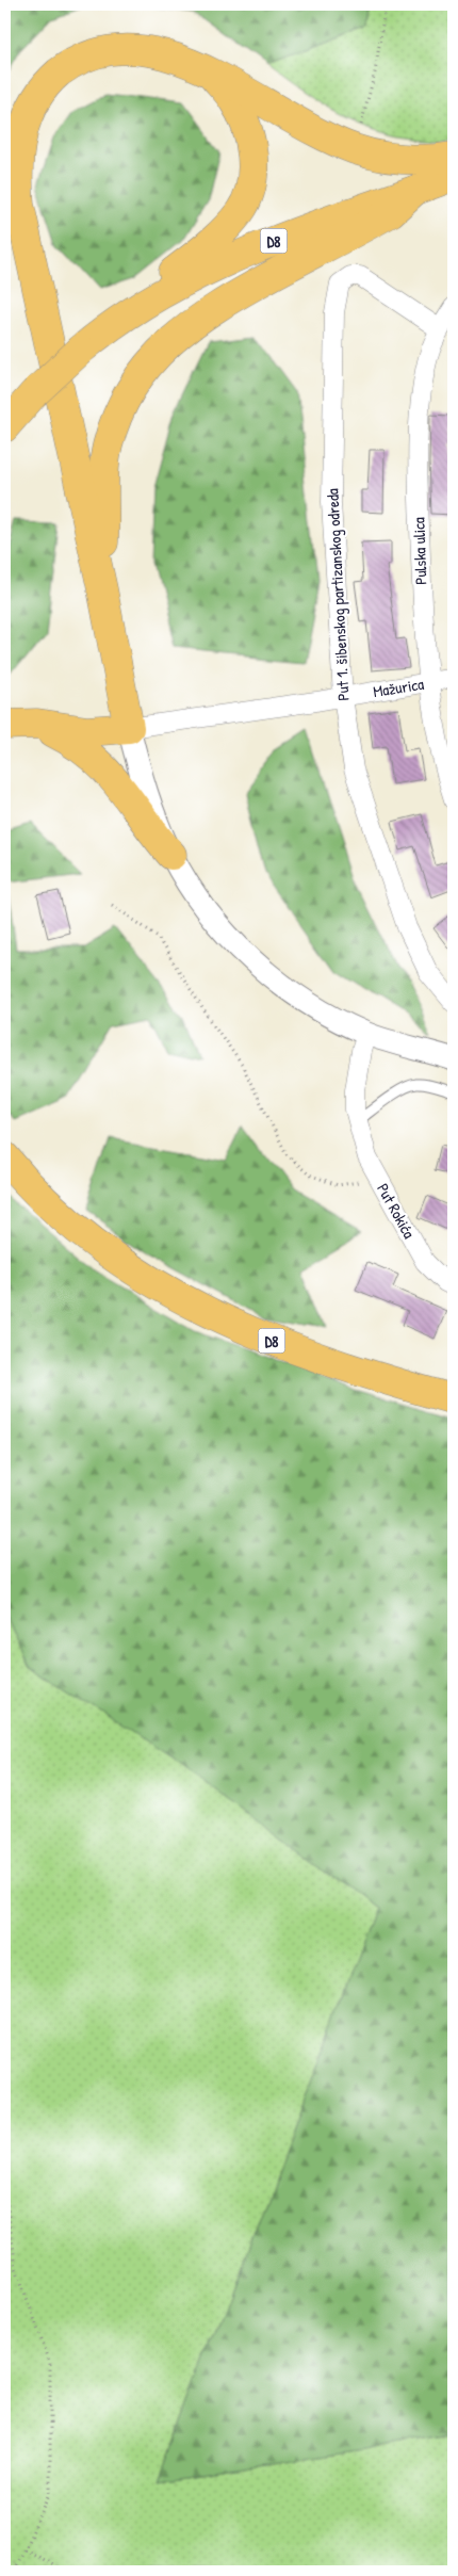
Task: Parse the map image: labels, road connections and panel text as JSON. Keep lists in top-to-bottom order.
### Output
{
  "streets": {
    "main road": ["D8"],
    "street": [
      "Pulska ulica",
      "Put 1. šibenskog partizanskog odreda",
      "Mažurica",
      "Put Rokića"
    ]
  },
  "crossings": [
    ["Pulska ulica", "Put 1. šibenskog partizanskog odreda"],
    ["Pulska ulica", "Mažurica"],
    ["Put 1. šibenskog partizanskog odreda", "Mažurica"]
  ]
}
